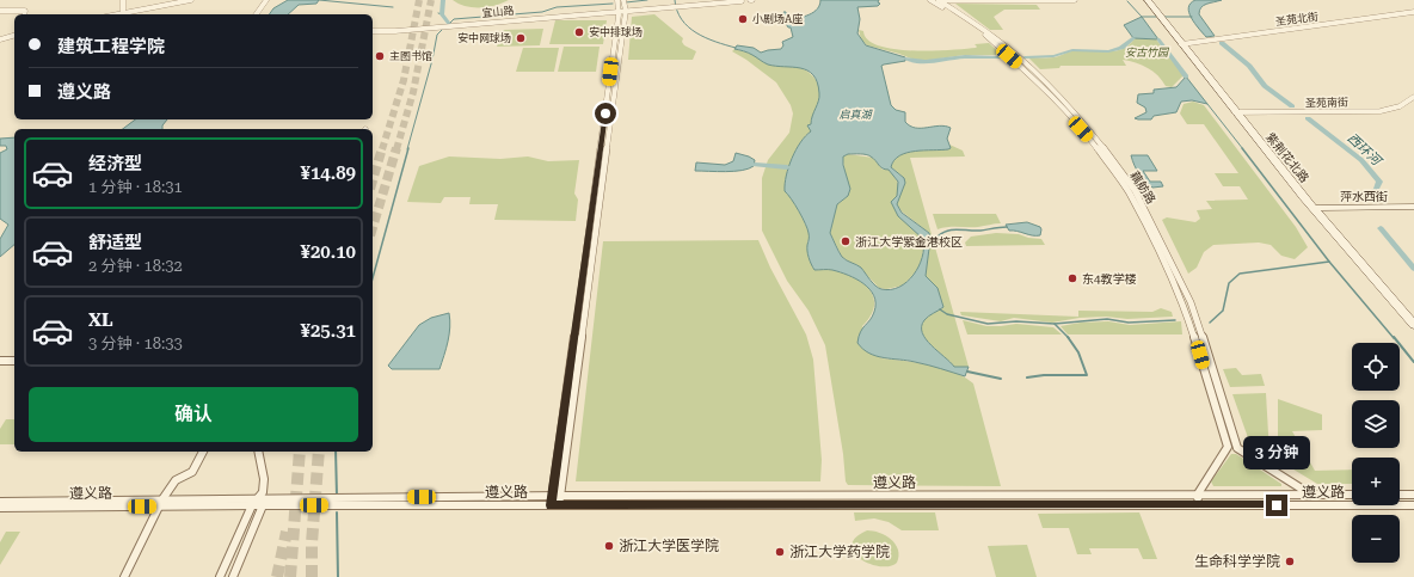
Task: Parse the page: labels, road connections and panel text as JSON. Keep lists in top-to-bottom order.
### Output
{
  "streets": {
    "main road": ["紫荆花北路", "萍水西街"],
    "street": [
      "宜山路",
      "圣苑北街",
      "圣苑南街",
      "藕舫路",
      "遵义路"
    ]
  },
  "crossings": [
    ["圣苑北街", "紫荆花北路"],
    ["圣苑南街", "紫荆花北路"],
    ["紫荆花北路", "萍水西街"],
    ["藕舫路", "遵义路"]
  ],
  "water": ["启真湖", "西环河"],
  "parks": ["安古竹园"],
  "places": [
    "小剧场A座",
    "安中排球场",
    "安中网球场",
    "主图书馆",
    "浙江大学紫金港校区",
    "东4教学楼",
    "浙江大学医学院",
    "浙江大学药学院",
    "生命科学学院"
  ],
  "page": {
    "banner": ["建筑工程学院", "遵义路"],
    "list": [
      {
        "name": "经济型",
        "note": "1 分钟 · 18:31",
        "value": "¥14.89"
      },
      {
        "name": "舒适型",
        "note": "2 分钟 · 18:32",
        "value": "¥20.10"
      },
      {
        "name": "XL",
        "note": "3 分钟 · 18:33",
        "value": "¥25.31"
      }
    ],
    "map_buttons": ["+", "−"],
    "buttons": "确认",
    "bubble": "3 分钟"
  }
}
